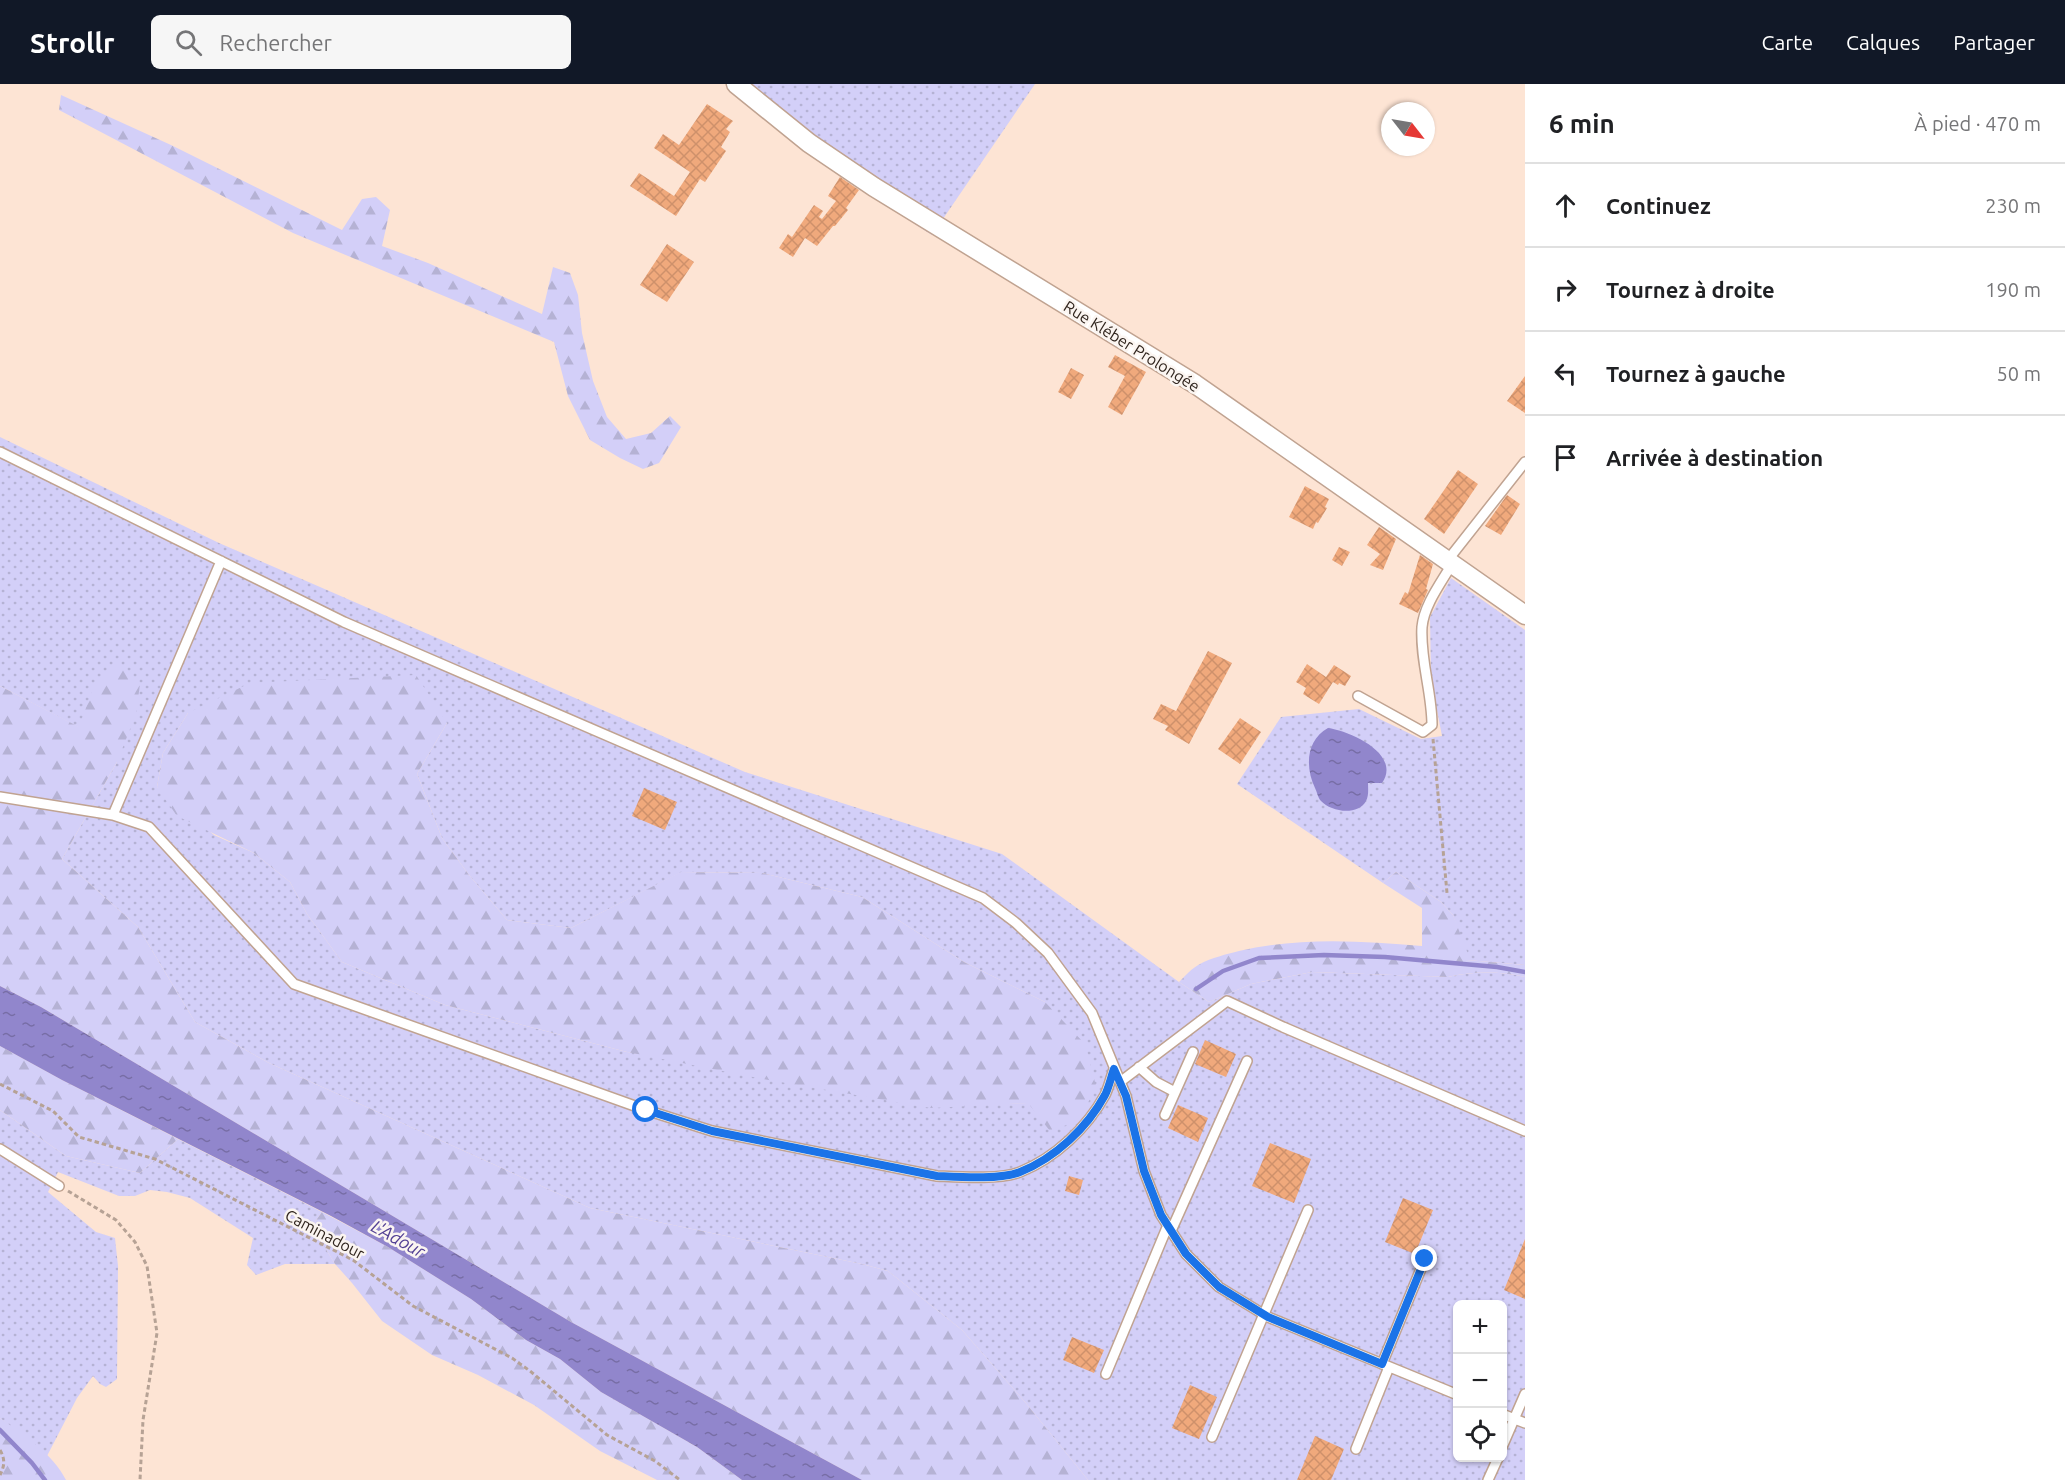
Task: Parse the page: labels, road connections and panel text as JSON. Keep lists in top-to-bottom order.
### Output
{
  "streets": {
    "street": ["Rue Kléber Prolongée"],
    "path": ["Caminadour"]
  },
  "water": ["L'Adour"],
  "north": "bottom right",
  "page": {
    "header": "Strollr",
    "search": "Rechercher",
    "nav": ["Carte", "Calques", "Partager"],
    "heading": ["6 min", "À pied · 470 m"],
    "list": [
      ["Continuez", "230 m"],
      ["Tournez à droite", "190 m"],
      ["Tournez à gauche", "50 m"],
      "Arrivée à destination"
    ],
    "map_buttons": ["+", "−"]
  }
}
